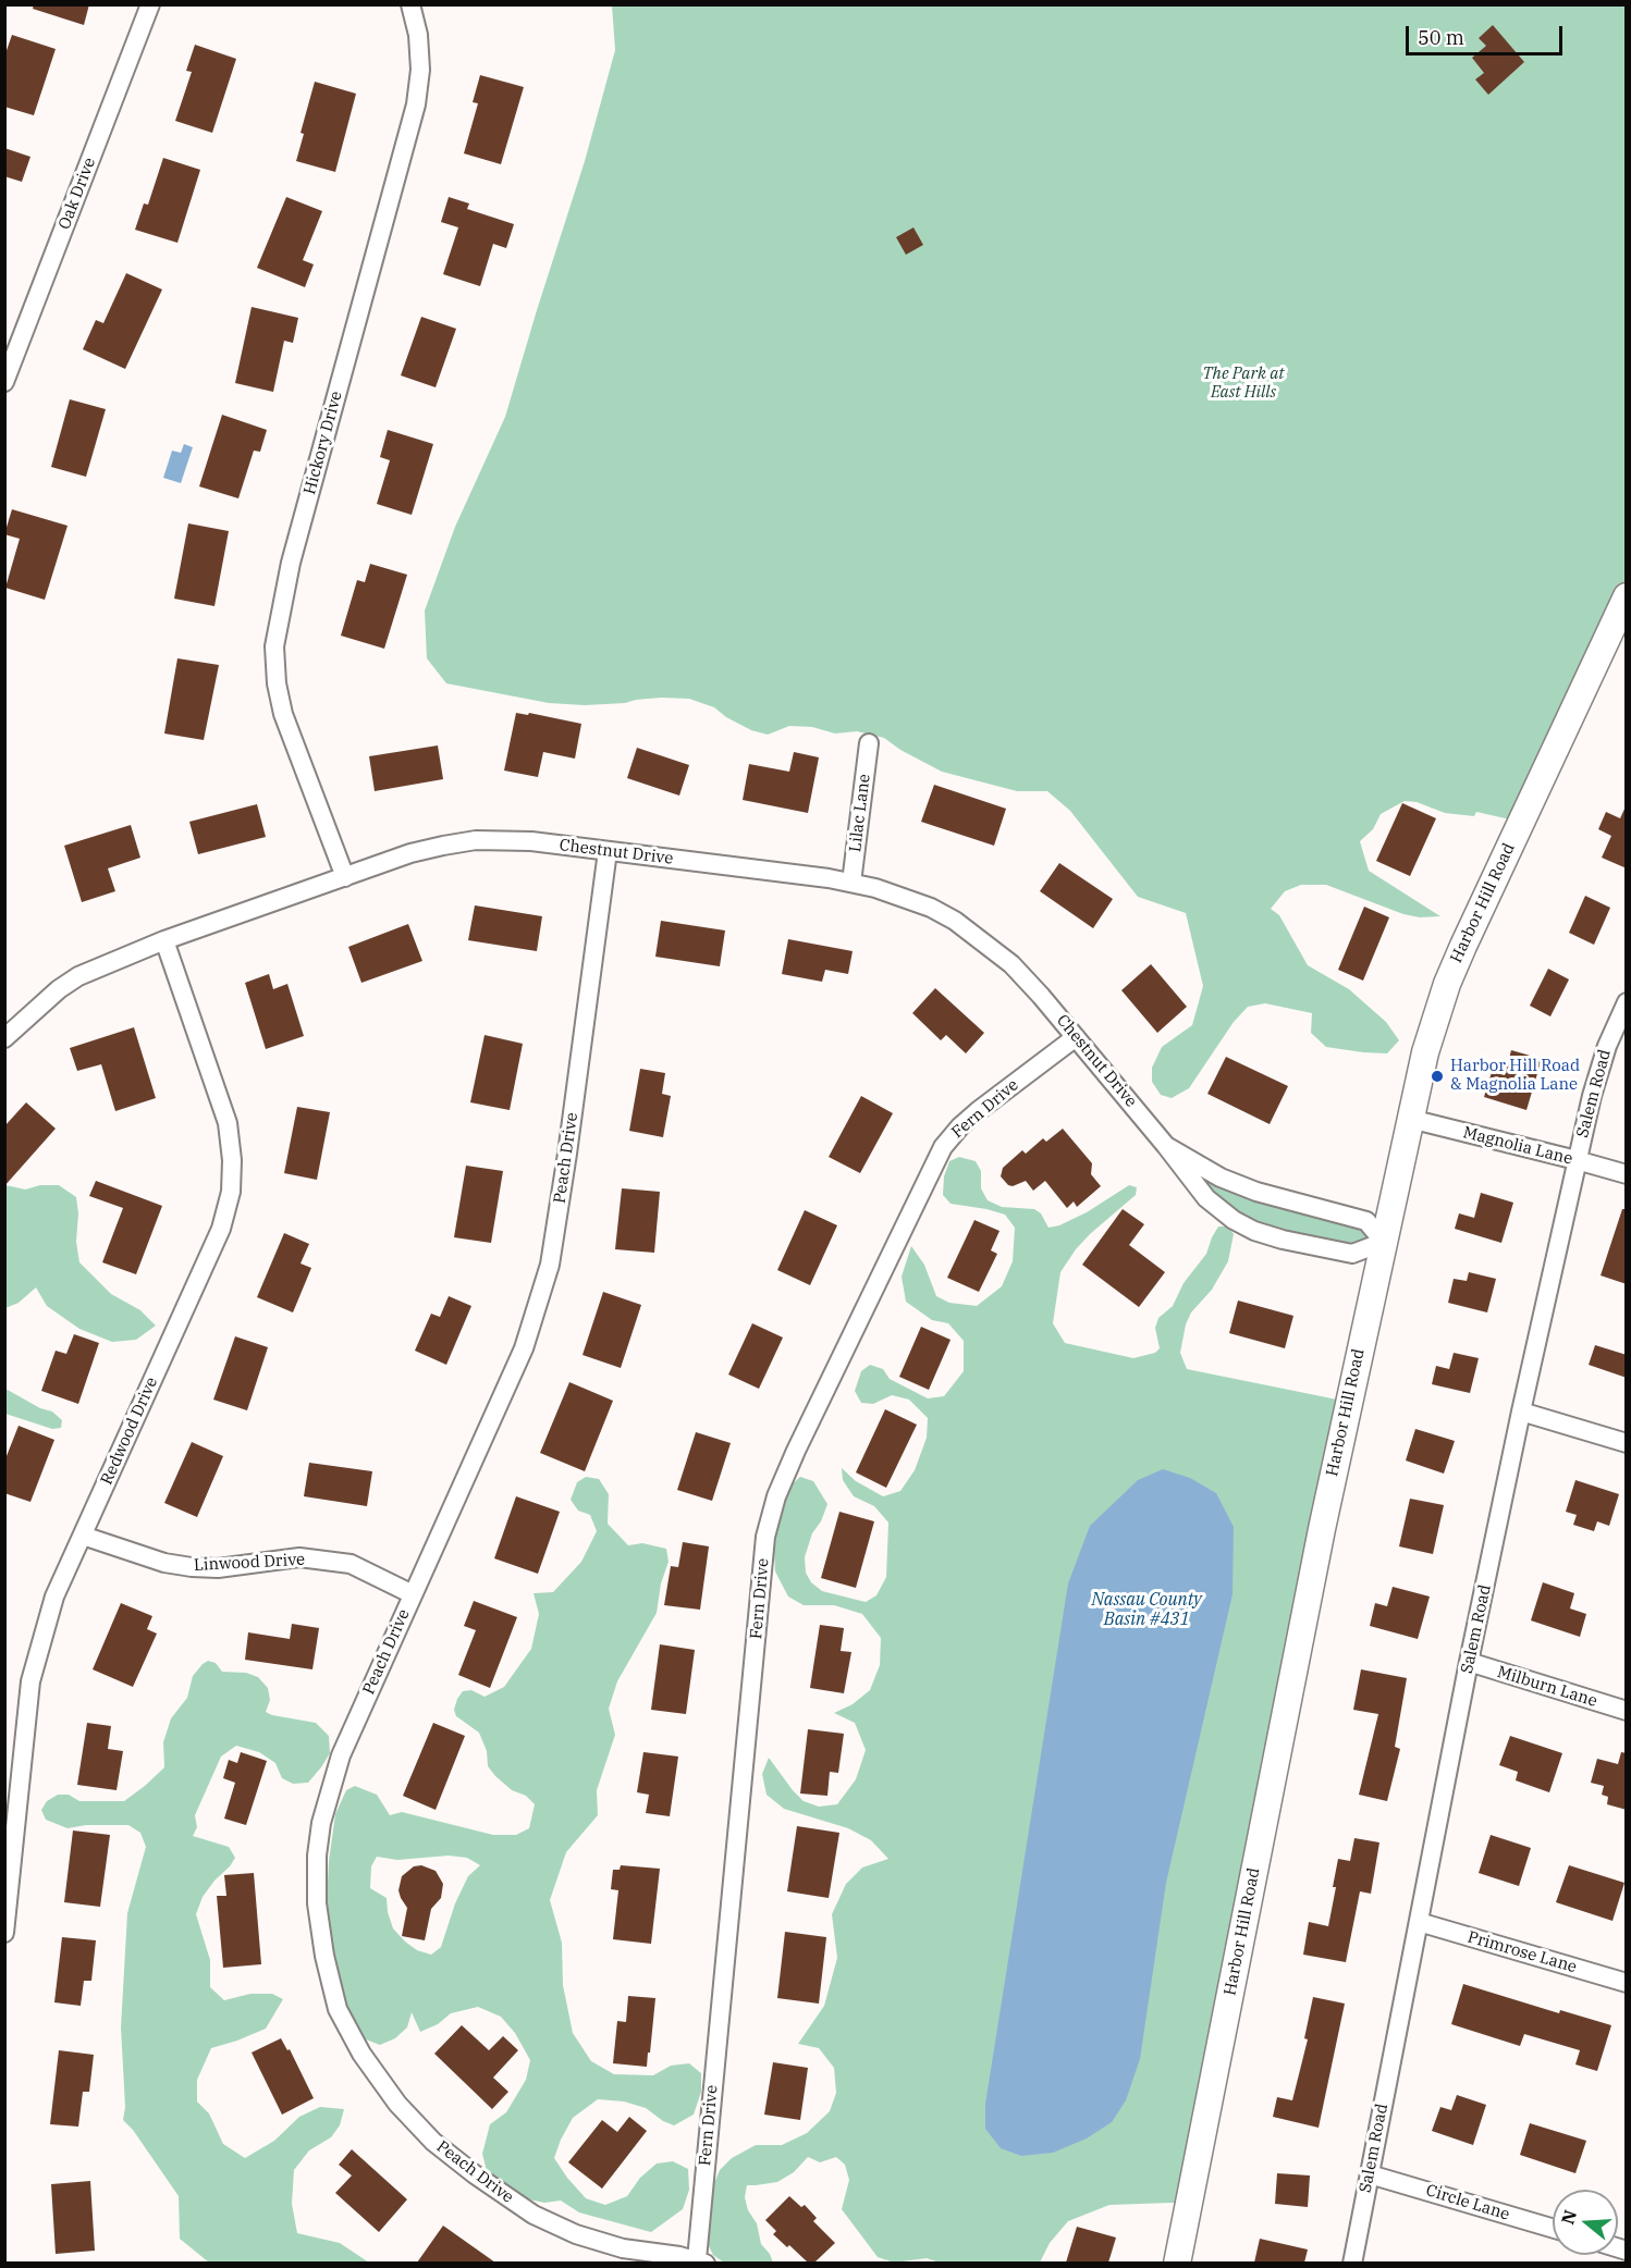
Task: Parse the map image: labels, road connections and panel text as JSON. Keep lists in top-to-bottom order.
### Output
{
  "streets": {
    "street": [
      "Oak Drive",
      "Hickory Drive",
      "Lilac Lane",
      "Chestnut Drive",
      "Harbor Hill Road",
      "Salem Road",
      "Fern Drive",
      "Magnolia Lane",
      "Peach Drive",
      "Redwood Drive",
      "Linwood Drive",
      "Milburn Lane",
      "Primrose Lane",
      "Circle Lane"
    ]
  },
  "crossings": [
    ["Hickory Drive", "Chestnut Drive"],
    ["Lilac Lane", "Chestnut Drive"],
    ["Chestnut Drive", "Harbor Hill Road"],
    ["Chestnut Drive", "Fern Drive"],
    ["Chestnut Drive", "Peach Drive"],
    ["Chestnut Drive", "Redwood Drive"],
    ["Harbor Hill Road", "Magnolia Lane"],
    ["Salem Road", "Magnolia Lane"],
    ["Salem Road", "Milburn Lane"],
    ["Salem Road", "Primrose Lane"],
    ["Salem Road", "Circle Lane"],
    ["Fern Drive", "Peach Drive"],
    ["Peach Drive", "Linwood Drive"],
    ["Redwood Drive", "Linwood Drive"]
  ],
  "water": ["Nassau County Basin #431"],
  "parks": ["The Park at East Hills"],
  "places": ["Harbor Hill Road & Magnolia Lane"],
  "scale_bar": "50 m",
  "north": "left"
}
